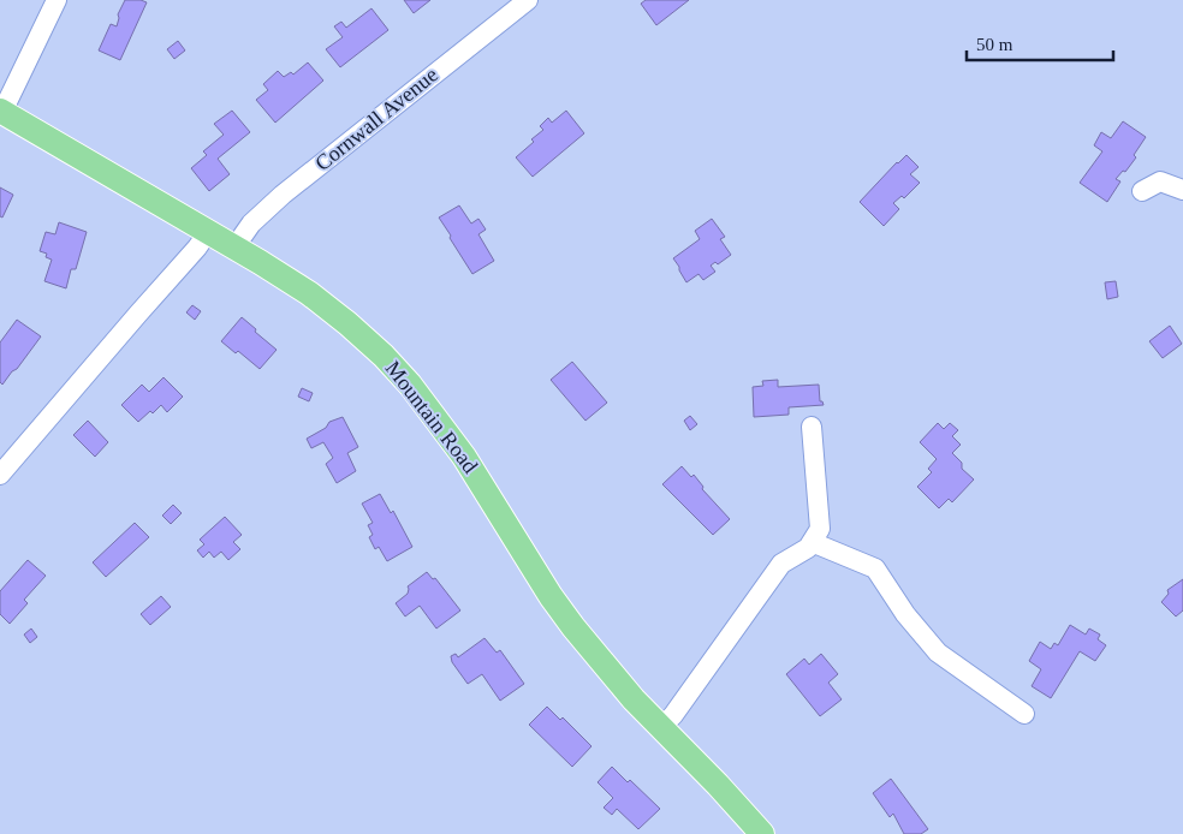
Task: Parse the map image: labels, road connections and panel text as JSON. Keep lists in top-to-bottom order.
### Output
{
  "streets": {
    "main road": ["Mountain Road"],
    "street": ["Cornwall Avenue"]
  },
  "crossings": [
    ["Cornwall Avenue", "Mountain Road"]
  ],
  "scale_bar": "50 m"
}
